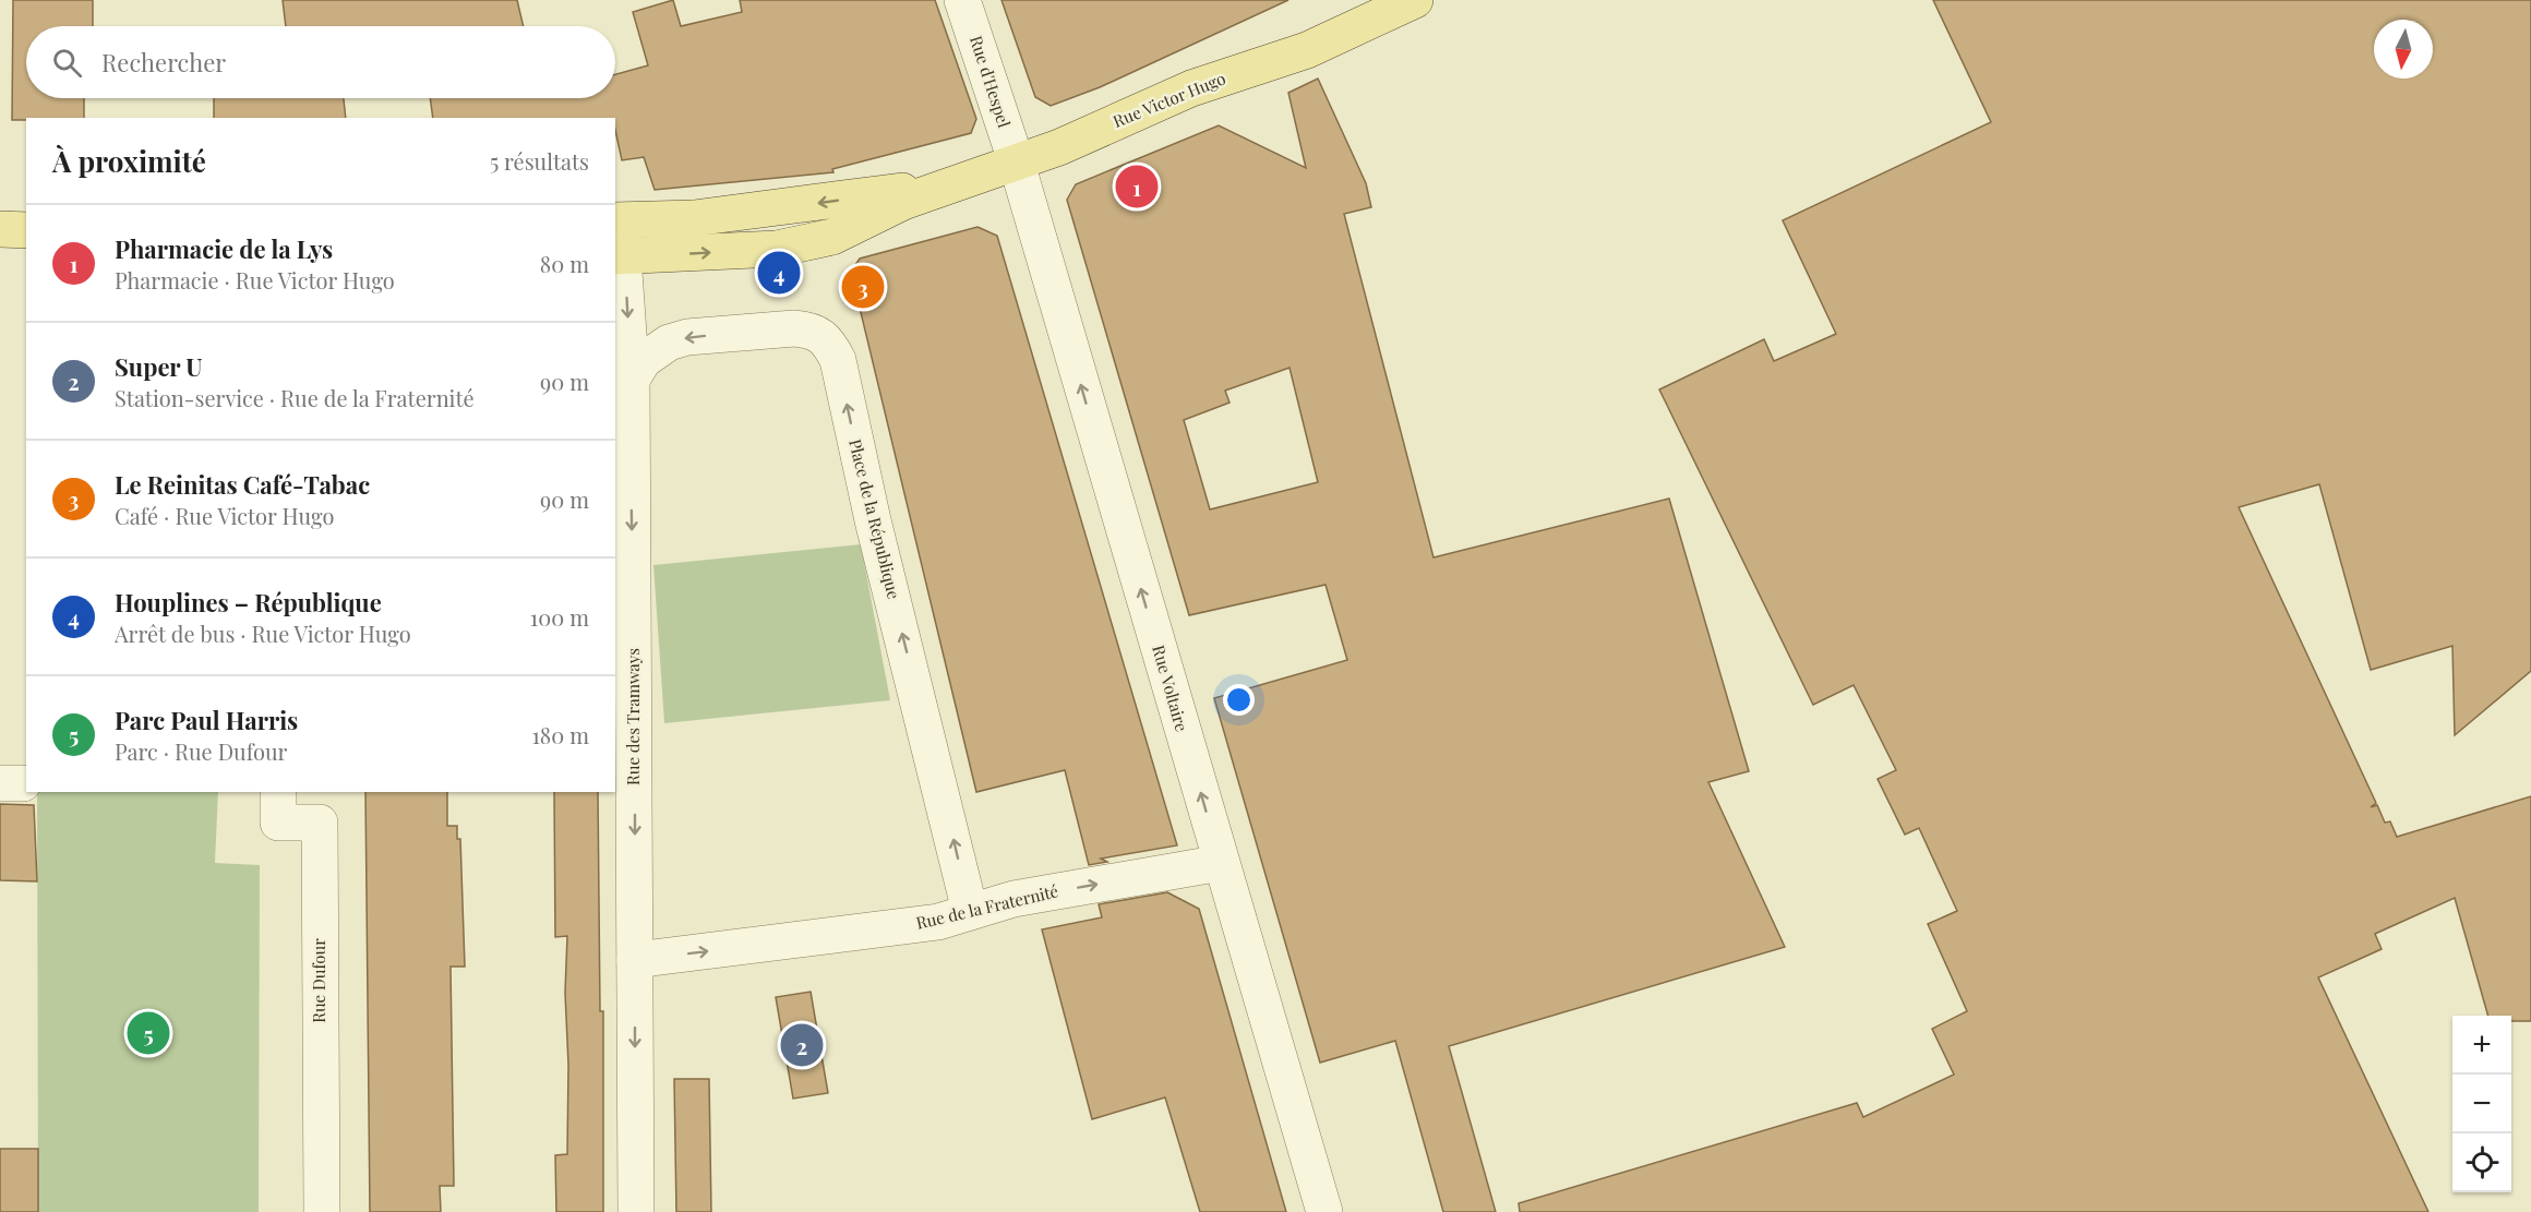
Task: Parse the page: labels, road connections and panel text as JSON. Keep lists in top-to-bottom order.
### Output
{
  "streets": {
    "main road": ["Rue Victor Hugo"],
    "street": [
      "Rue d'Hespel",
      "Place de la République",
      "Rue Voltaire",
      "Rue des Tramways",
      "Rue de la Fraternité",
      "Rue Dufour"
    ]
  },
  "crossings": [
    ["Rue d'Hespel", "Rue Victor Hugo"],
    ["Rue d'Hespel", "Rue Voltaire"],
    ["Rue Victor Hugo", "Rue Voltaire"],
    ["Rue Victor Hugo", "Rue des Tramways"],
    ["Place de la République", "Rue des Tramways"],
    ["Place de la République", "Rue de la Fraternité"],
    ["Rue Voltaire", "Rue de la Fraternité"],
    ["Rue des Tramways", "Rue de la Fraternité"]
  ],
  "one_way": ["Rue Voltaire", "Rue des Tramways", "Rue de la Fraternité"],
  "north": "bottom",
  "page": {
    "search": "Rechercher",
    "heading": ["À proximité", "5 résultats"],
    "pins": [
      "1",
      "4",
      "3",
      "5",
      "2"
    ],
    "list": [
      {
        "mark": "1",
        "name": "Pharmacie de la Lys",
        "note": "Pharmacie · Rue Victor Hugo",
        "value": "80 m"
      },
      {
        "mark": "2",
        "name": "Super U",
        "note": "Station-service · Rue de la Fraternité",
        "value": "90 m"
      },
      {
        "mark": "3",
        "name": "Le Reinitas Café-Tabac",
        "note": "Café · Rue Victor Hugo",
        "value": "90 m"
      },
      {
        "mark": "4",
        "name": "Houplines – République",
        "note": "Arrêt de bus · Rue Victor Hugo",
        "value": "100 m"
      },
      {
        "mark": "5",
        "name": "Parc Paul Harris",
        "note": "Parc · Rue Dufour",
        "value": "180 m"
      }
    ],
    "map_buttons": ["+", "−"]
  }
}
